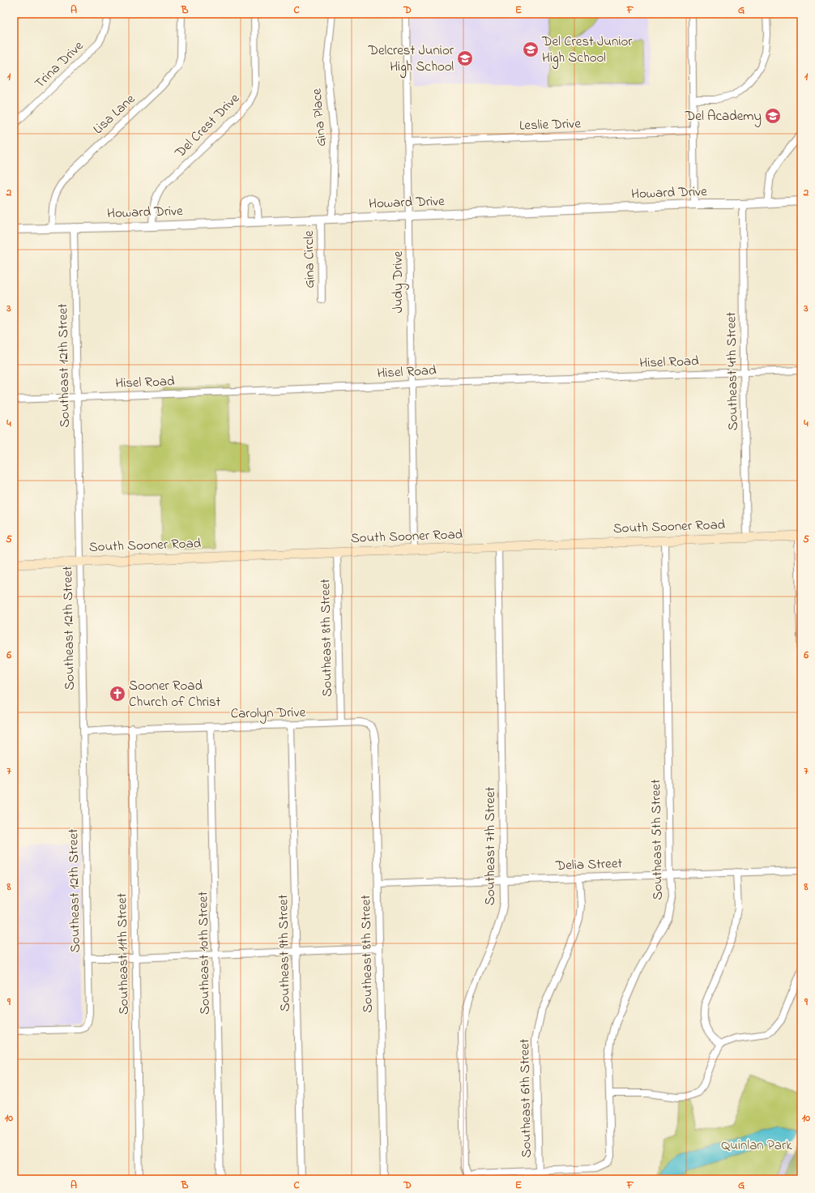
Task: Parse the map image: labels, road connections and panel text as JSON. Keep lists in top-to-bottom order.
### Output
{
  "streets": {
    "main road": ["South Sooner Road"],
    "street": [
      "Trina Drive",
      "Lisa Lane",
      "Gina Place",
      "Leslie Drive",
      "Del Crest Drive",
      "Howard Drive",
      "Gina Circle",
      "Judy Drive",
      "Hisel Road",
      "Southeast 12th Street",
      "Southeast 4th Street",
      "Southeast 8th Street",
      "Carolyn Drive",
      "Southeast 5th Street",
      "Southeast 7th Street",
      "Delia Street",
      "Southeast 10th Street",
      "Southeast 9th Street",
      "Southeast 11th Street",
      "Southeast 6th Street"
    ]
  },
  "crossings": [
    ["Lisa Lane", "Howard Drive"],
    ["Gina Place", "Howard Drive"],
    ["Leslie Drive", "Judy Drive"],
    ["Del Crest Drive", "Howard Drive"],
    ["Howard Drive", "Gina Circle"],
    ["Howard Drive", "Judy Drive"],
    ["Howard Drive", "Southeast 12th Street"],
    ["Howard Drive", "Southeast 4th Street"],
    ["Judy Drive", "Hisel Road"],
    ["Judy Drive", "South Sooner Road"],
    ["Hisel Road", "Southeast 12th Street"],
    ["Hisel Road", "Southeast 4th Street"],
    ["Southeast 12th Street", "South Sooner Road"],
    ["Southeast 12th Street", "Carolyn Drive"],
    ["Southeast 4th Street", "South Sooner Road"],
    ["South Sooner Road", "Southeast 8th Street"],
    ["South Sooner Road", "Southeast 5th Street"],
    ["South Sooner Road", "Southeast 7th Street"],
    ["Southeast 8th Street", "Carolyn Drive"],
    ["Southeast 8th Street", "Delia Street"],
    ["Carolyn Drive", "Southeast 10th Street"],
    ["Carolyn Drive", "Southeast 9th Street"],
    ["Carolyn Drive", "Southeast 11th Street"],
    ["Southeast 5th Street", "Delia Street"],
    ["Southeast 5th Street", "Southeast 6th Street"],
    ["Southeast 7th Street", "Delia Street"],
    ["Delia Street", "Southeast 6th Street"]
  ],
  "parks": ["Quinlan Park"],
  "places": {
    "school or university": ["Del Crest Junior High School", "Delcrest Junior High School", "Del Academy"],
    "church": ["Sooner Road Church of Christ"]
  },
  "grid": {
    "columns": [
      "A",
      "B",
      "C",
      "D",
      "E",
      "F",
      "G"
    ],
    "rows": [
      "1",
      "2",
      "3",
      "4",
      "5",
      "6",
      "7",
      "8",
      "9",
      "10"
    ]
  }
}
